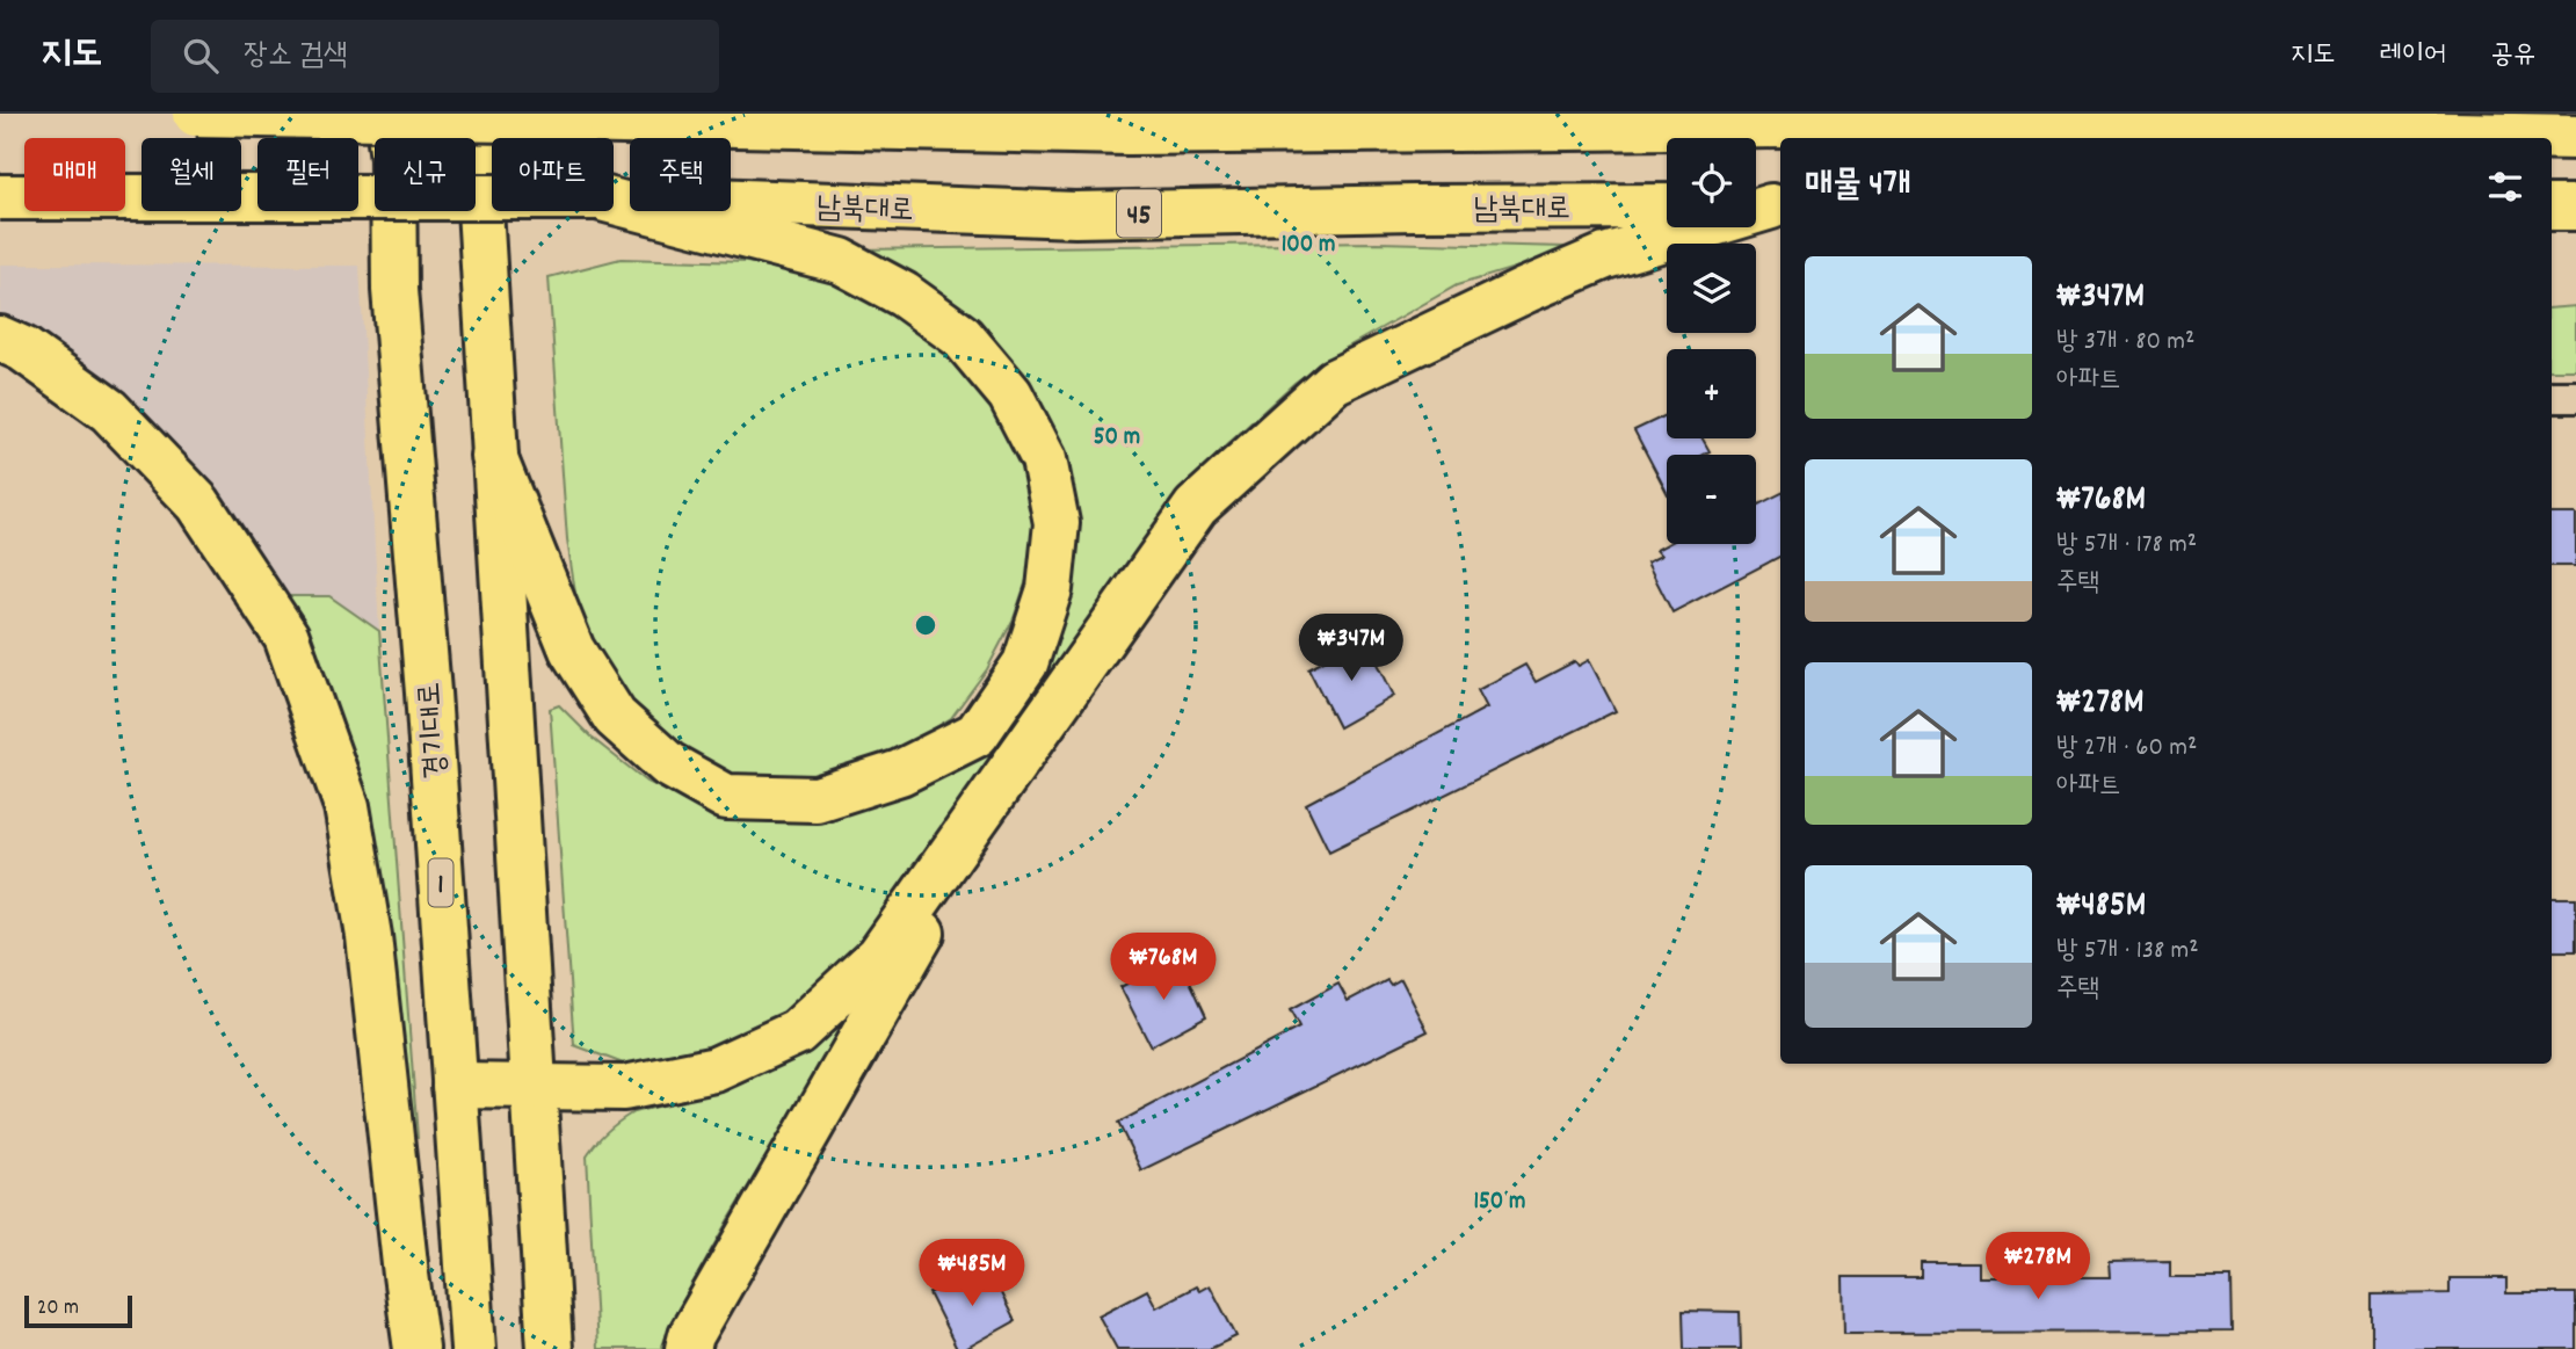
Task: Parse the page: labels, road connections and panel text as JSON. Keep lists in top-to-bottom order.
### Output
{
  "streets": {
    "main road": [
      "남북대로",
      "45",
      "경기대로",
      "1"
    ]
  },
  "scale_bar": "20 m",
  "page": {
    "header": "지도",
    "search": "장소 검색",
    "nav": ["지도", "레이어", "공유"],
    "map_buttons": ["+", "−"],
    "chip": [
      "매매",
      "월세",
      "필터",
      "신규",
      "아파트",
      "주택"
    ],
    "heading": "매물 4개",
    "list": [
      {
        "name": "₩347M",
        "note": "방 3개 · 80 m² · 아파트"
      },
      {
        "name": "₩768M",
        "note": "방 5개 · 178 m² · 주택"
      },
      {
        "name": "₩278M",
        "note": "방 2개 · 60 m² · 아파트"
      },
      {
        "name": "₩485M",
        "note": "방 5개 · 138 m² · 주택"
      }
    ],
    "price": [
      "₩347M",
      "₩768M",
      "₩278M",
      "₩485M"
    ],
    "scale": "20 m"
  },
  "rings": ["100 m", "50 m", "150 m"]
}
